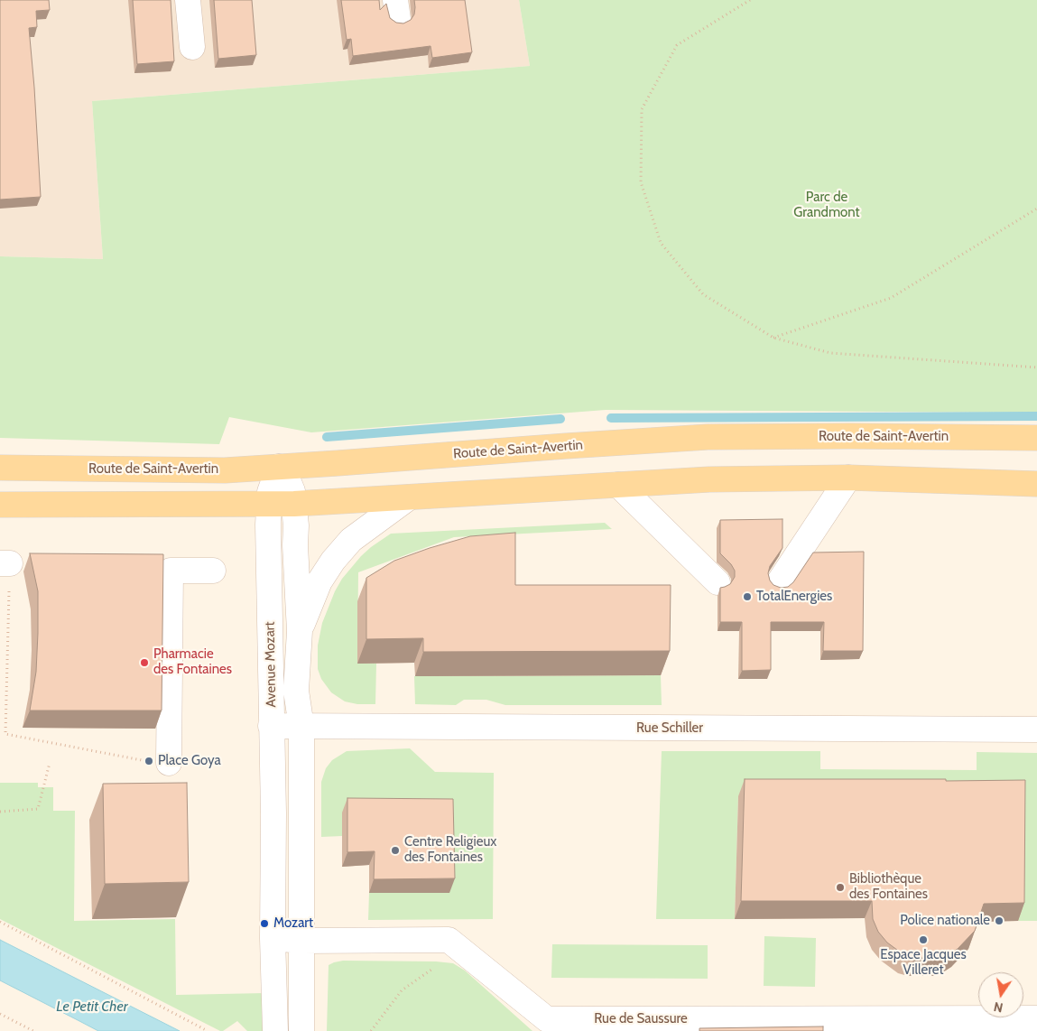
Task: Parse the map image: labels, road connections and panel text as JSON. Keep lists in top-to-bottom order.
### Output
{
  "streets": {
    "main road": ["Route de Saint-Avertin"],
    "street": ["Avenue Mozart", "Rue Schiller", "Rue de Saussure"]
  },
  "crossings": [
    ["Route de Saint-Avertin", "Avenue Mozart"],
    ["Avenue Mozart", "Rue Schiller"],
    ["Avenue Mozart", "Rue de Saussure"]
  ],
  "water": ["Le Petit Cher"],
  "parks": ["Parc de Grandmont"],
  "places": [
    "TotalEnergies",
    "Pharmacie des Fontaines",
    "Place Goya",
    "Centre Religieux des Fontaines",
    "Bibliothèque des Fontaines",
    "Police nationale",
    "Mozart",
    "Espace Jacques Villeret"
  ],
  "north": "bottom"
}
